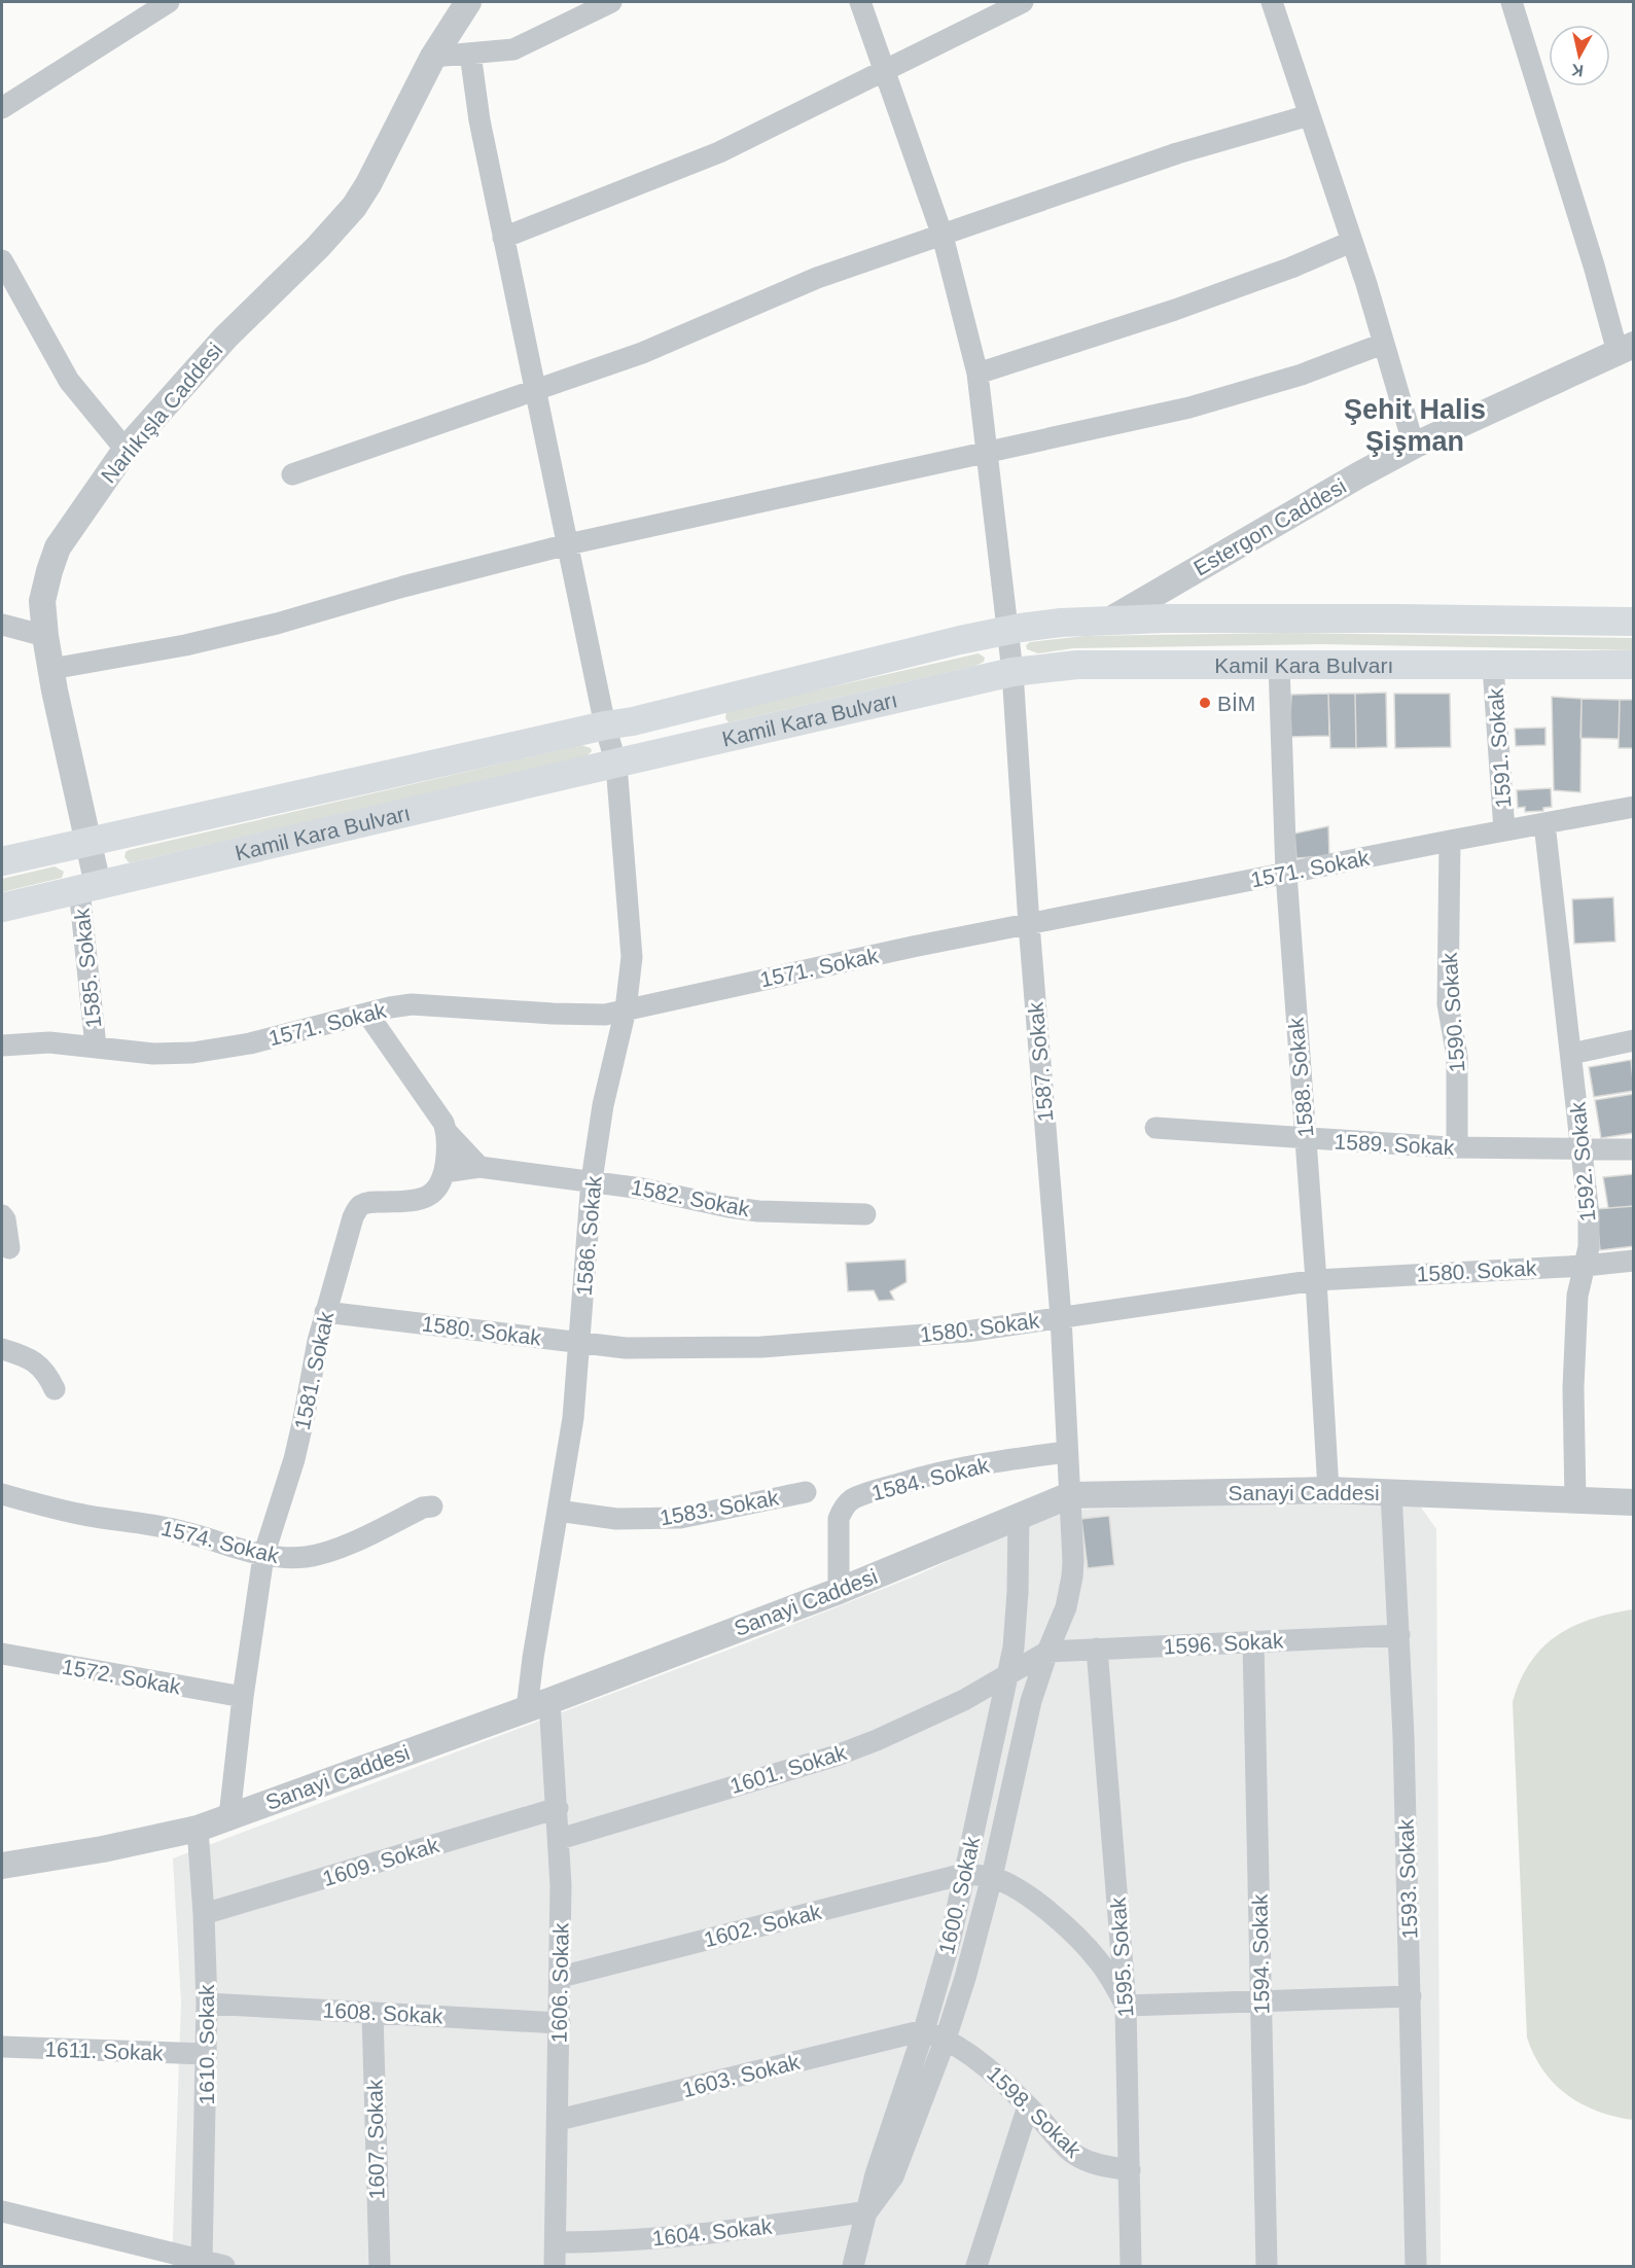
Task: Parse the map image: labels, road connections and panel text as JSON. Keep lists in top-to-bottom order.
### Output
{
  "streets": {
    "main road": ["Kamil Kara Bulvarı"],
    "street": [
      "Narlıkışla Caddesi",
      "Estergon Caddesi",
      "1591. Sokak",
      "1571. Sokak",
      "1585. Sokak",
      "1590. Sokak",
      "1587. Sokak",
      "1588. Sokak",
      "1589. Sokak",
      "1592. Sokak",
      "1582. Sokak",
      "1586. Sokak",
      "1580. Sokak",
      "1581. Sokak",
      "1584. Sokak",
      "Sanayi Caddesi",
      "1583. Sokak",
      "1574. Sokak",
      "1596. Sokak",
      "1572. Sokak",
      "1601. Sokak",
      "1609. Sokak",
      "1593. Sokak",
      "1600. Sokak",
      "1602. Sokak",
      "1594. Sokak",
      "1595. Sokak",
      "1606. Sokak",
      "1608. Sokak",
      "1610. Sokak",
      "1611. Sokak",
      "1603. Sokak",
      "1598. Sokak",
      "1607. Sokak",
      "1604. Sokak"
    ]
  },
  "crossings": [
    ["Narlıkışla Caddesi", "Kamil Kara Bulvarı"],
    ["Narlıkışla Caddesi", "1585. Sokak"],
    ["Estergon Caddesi", "Kamil Kara Bulvarı"],
    ["Kamil Kara Bulvarı", "1591. Sokak"],
    ["Kamil Kara Bulvarı", "1585. Sokak"],
    ["Kamil Kara Bulvarı", "1587. Sokak"],
    ["Kamil Kara Bulvarı", "1588. Sokak"],
    ["Kamil Kara Bulvarı", "1586. Sokak"],
    ["1591. Sokak", "1571. Sokak"],
    ["1571. Sokak", "1585. Sokak"],
    ["1571. Sokak", "1590. Sokak"],
    ["1571. Sokak", "1587. Sokak"],
    ["1571. Sokak", "1588. Sokak"],
    ["1571. Sokak", "1592. Sokak"],
    ["1571. Sokak", "1586. Sokak"],
    ["1590. Sokak", "1589. Sokak"],
    ["1587. Sokak", "1580. Sokak"],
    ["1587. Sokak", "1584. Sokak"],
    ["1587. Sokak", "Sanayi Caddesi"],
    ["1587. Sokak", "1596. Sokak"],
    ["1587. Sokak", "1601. Sokak"],
    ["1587. Sokak", "1600. Sokak"],
    ["1587. Sokak", "1598. Sokak"],
    ["1587. Sokak", "1604. Sokak"],
    ["1588. Sokak", "1589. Sokak"],
    ["1588. Sokak", "1580. Sokak"],
    ["1588. Sokak", "Sanayi Caddesi"],
    ["1589. Sokak", "1592. Sokak"],
    ["1592. Sokak", "1580. Sokak"],
    ["1592. Sokak", "Sanayi Caddesi"],
    ["1582. Sokak", "1586. Sokak"],
    ["1582. Sokak", "1581. Sokak"],
    ["1586. Sokak", "1580. Sokak"],
    ["1586. Sokak", "Sanayi Caddesi"],
    ["1586. Sokak", "1583. Sokak"],
    ["1586. Sokak", "1606. Sokak"],
    ["1580. Sokak", "1581. Sokak"],
    ["1581. Sokak", "Sanayi Caddesi"],
    ["1581. Sokak", "1574. Sokak"],
    ["1581. Sokak", "1572. Sokak"],
    ["1584. Sokak", "Sanayi Caddesi"],
    ["Sanayi Caddesi", "1593. Sokak"],
    ["Sanayi Caddesi", "1600. Sokak"],
    ["Sanayi Caddesi", "1606. Sokak"],
    ["Sanayi Caddesi", "1610. Sokak"],
    ["1596. Sokak", "1601. Sokak"],
    ["1596. Sokak", "1593. Sokak"],
    ["1596. Sokak", "1594. Sokak"],
    ["1596. Sokak", "1595. Sokak"],
    ["1601. Sokak", "1600. Sokak"],
    ["1601. Sokak", "1606. Sokak"],
    ["1609. Sokak", "1606. Sokak"],
    ["1609. Sokak", "1610. Sokak"],
    ["1600. Sokak", "1602. Sokak"],
    ["1600. Sokak", "1603. Sokak"],
    ["1600. Sokak", "1598. Sokak"],
    ["1600. Sokak", "1604. Sokak"],
    ["1602. Sokak", "1606. Sokak"],
    ["1595. Sokak", "1598. Sokak"],
    ["1606. Sokak", "1608. Sokak"],
    ["1606. Sokak", "1603. Sokak"],
    ["1606. Sokak", "1604. Sokak"],
    ["1608. Sokak", "1610. Sokak"],
    ["1608. Sokak", "1607. Sokak"],
    ["1610. Sokak", "1611. Sokak"],
    ["1603. Sokak", "1598. Sokak"]
  ],
  "districts": ["Şehit Halis Şişman"],
  "places": ["BİM"],
  "north": "bottom"
}
